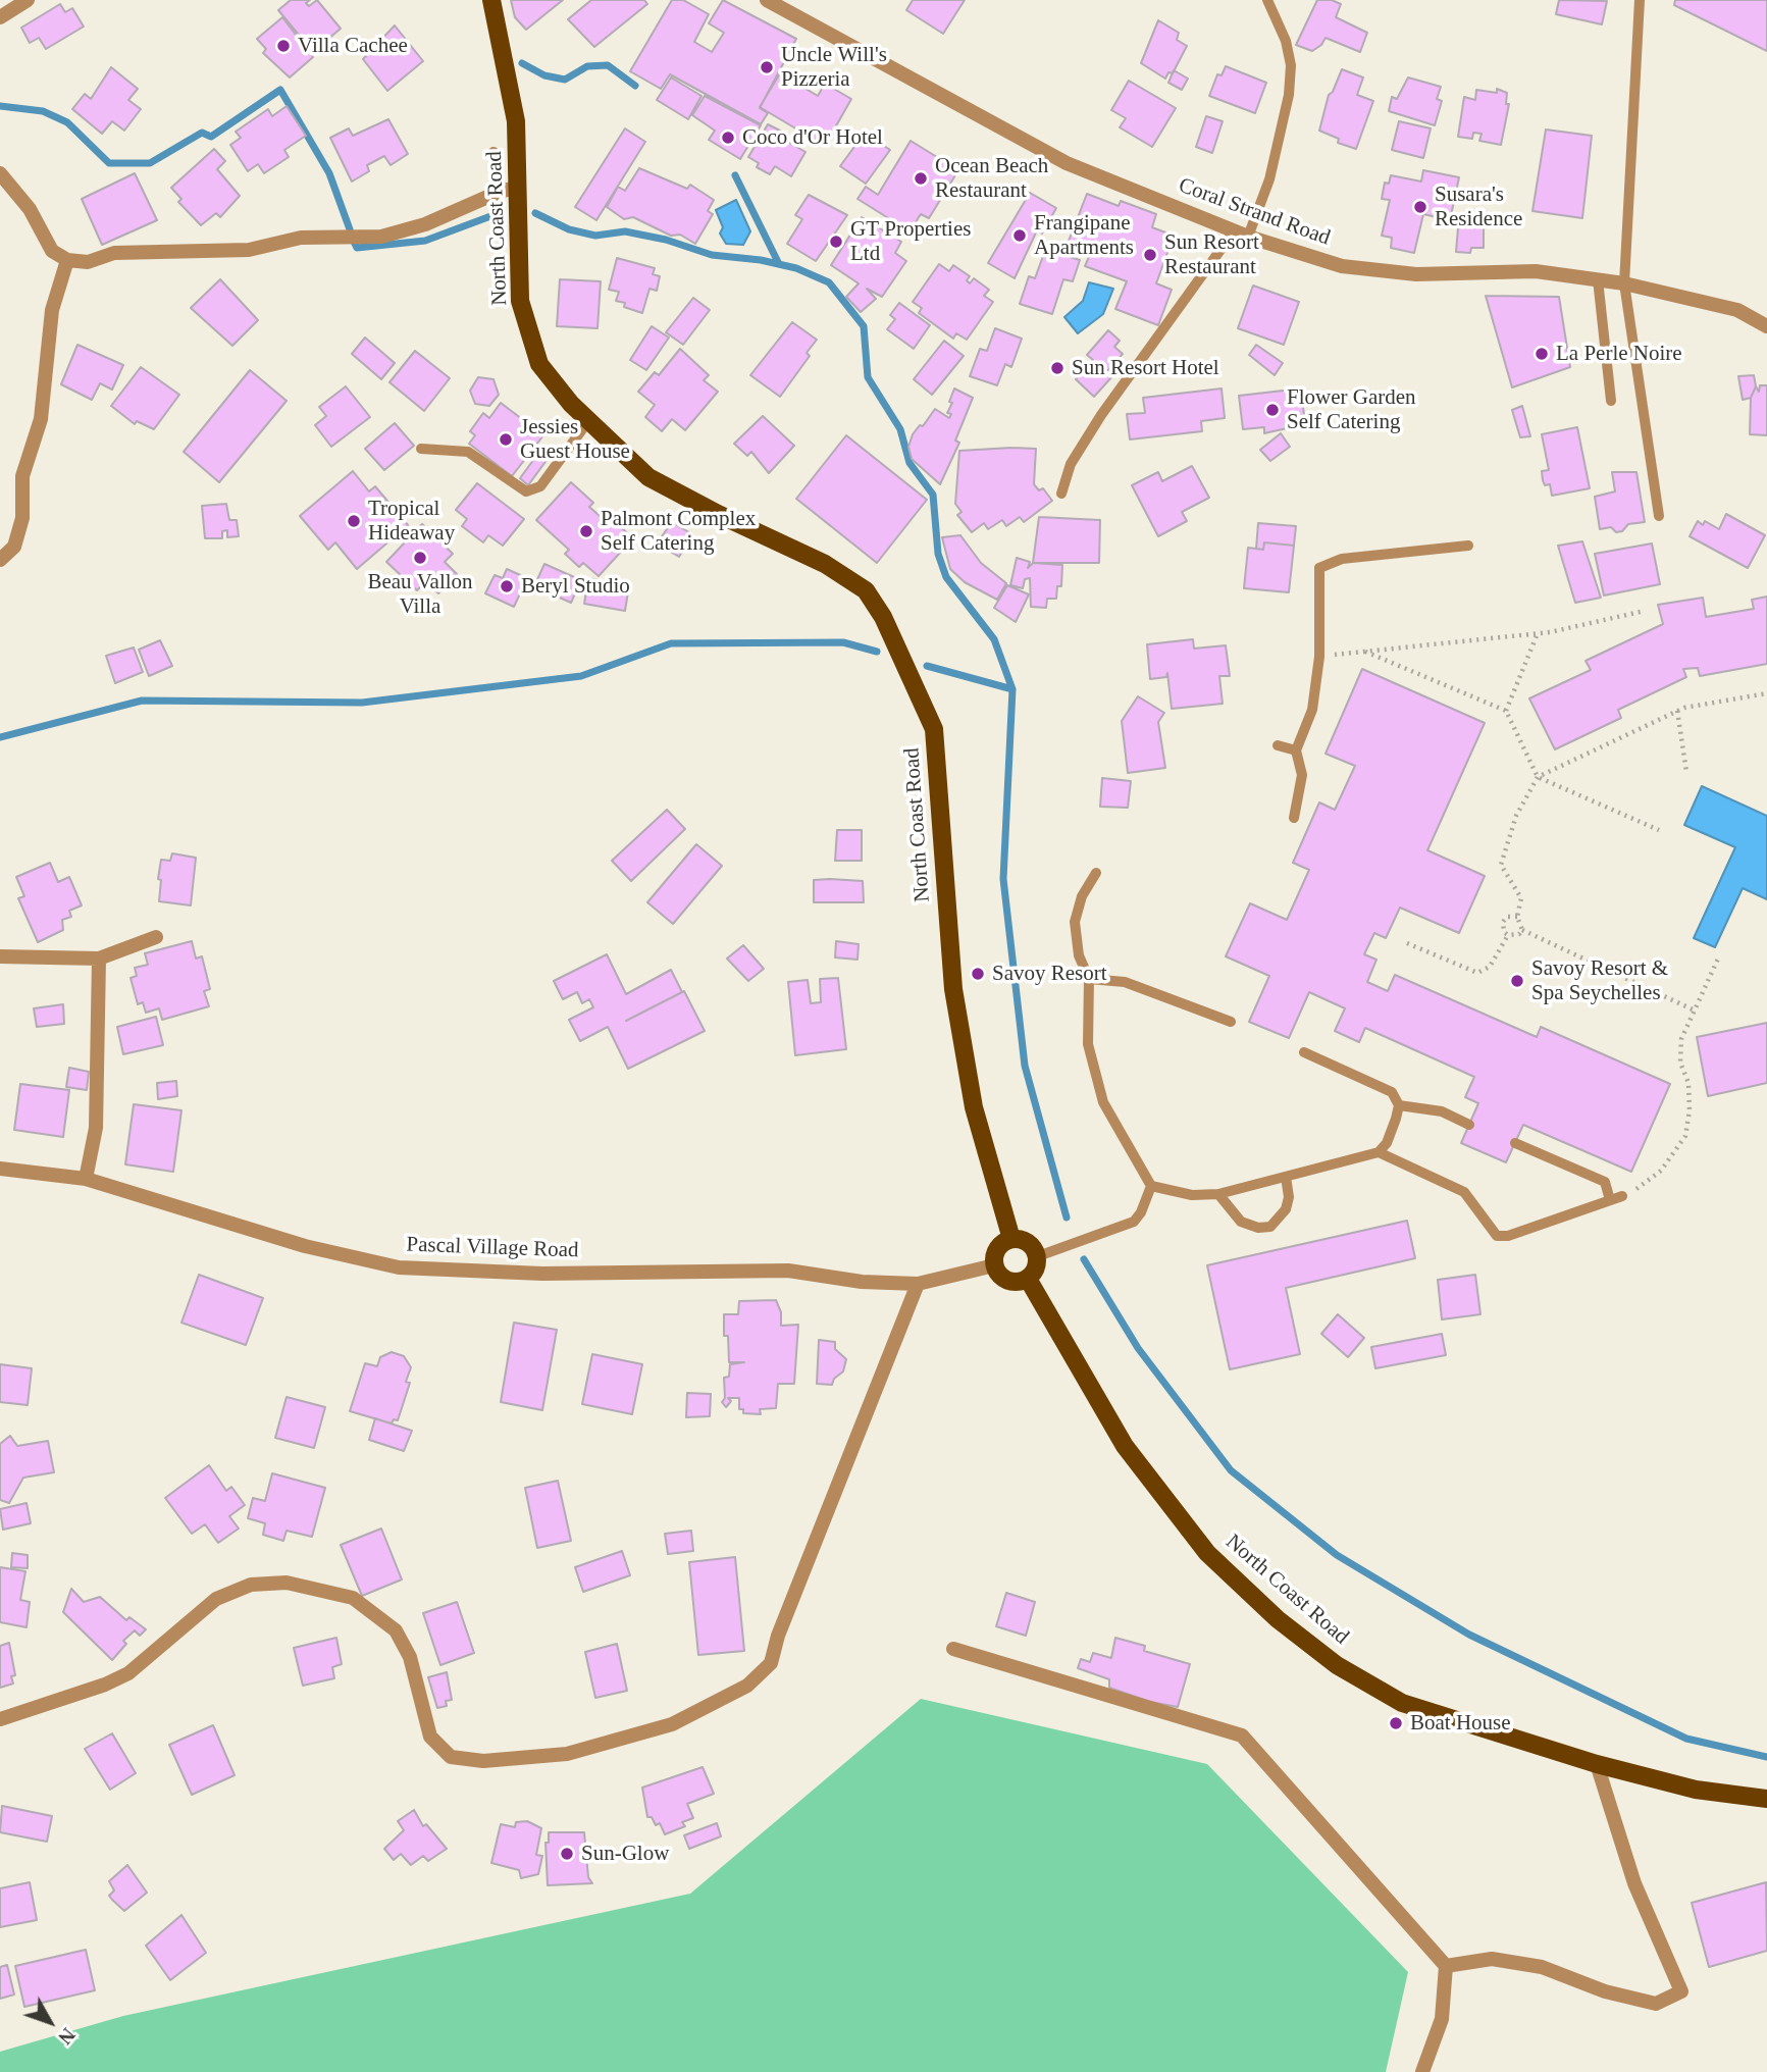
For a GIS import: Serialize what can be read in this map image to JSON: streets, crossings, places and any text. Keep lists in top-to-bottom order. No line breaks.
{"streets":{"main road":["North Coast Road"],"street":["Coral Strand Road","Pascal Village Road"]},"crossings":[["North Coast Road","Pascal Village Road"]],"places":["Villa Cachee","Uncle Will's Pizzeria","Coco d'Or Hotel","Ocean Beach Restaurant","Susara's Residence","Frangipane Apartments","GT Properties Ltd","Sun Resort Restaurant","La Perle Noire","Sun Resort Hotel","Flower Garden Self Catering","Jessies Guest House","Tropical Hideaway","Palmont Complex Self Catering","Beau Vallon Villa","Beryl Studio","Savoy Resort","Savoy Resort & Spa Seychelles","Boat House","Sun-Glow"],"north":"bottom right"}
